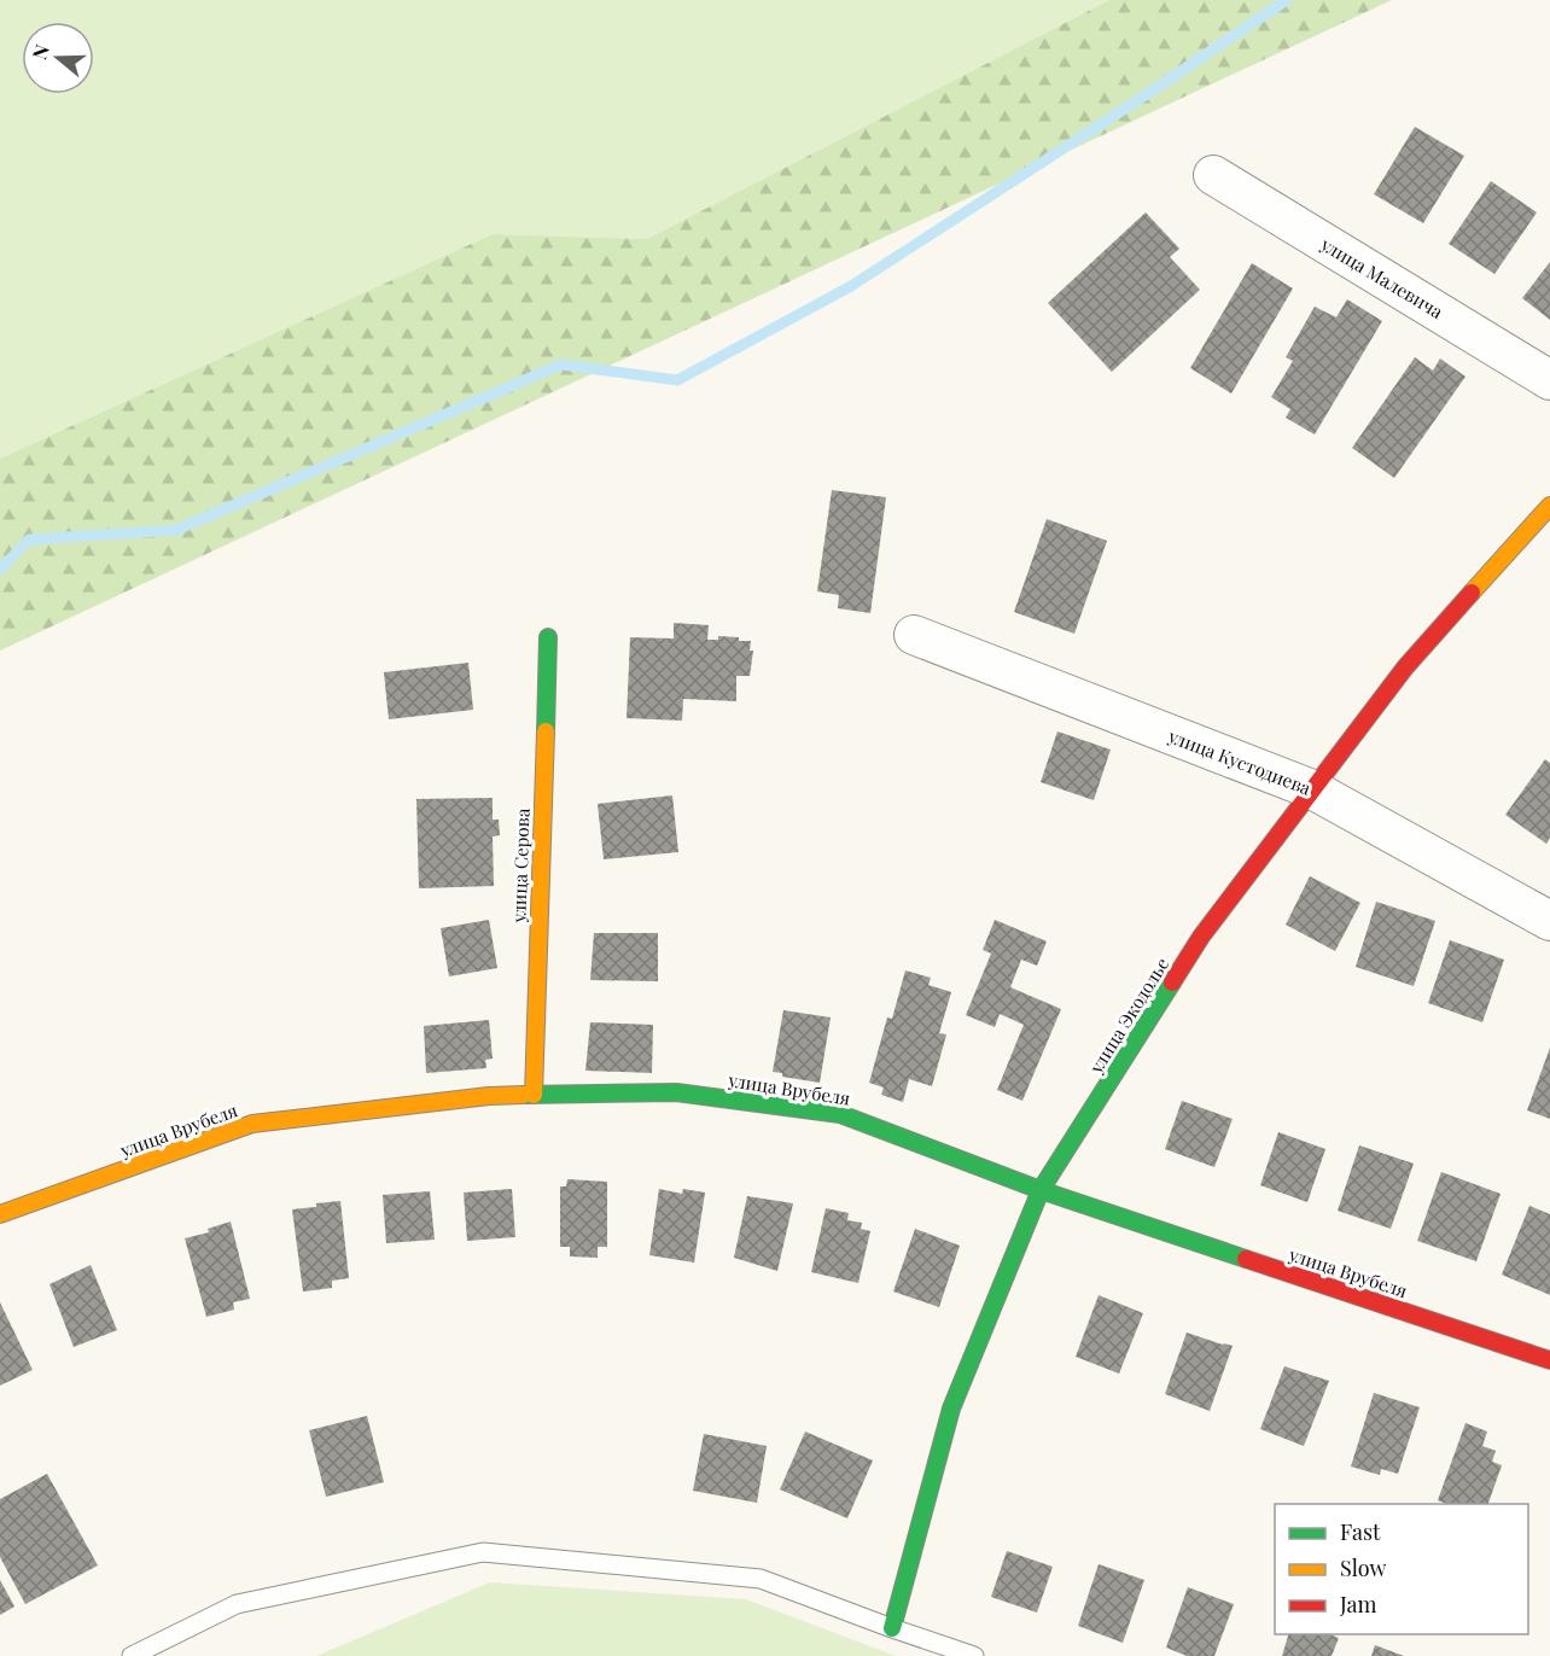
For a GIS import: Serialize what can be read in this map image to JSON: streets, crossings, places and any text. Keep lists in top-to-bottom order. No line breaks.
{"streets":{"street":["улица Малевича","улица Кустодиева","улица Серова","улица Экодолье","улица Врубеля"]},"crossings":[["улица Кустодиева","улица Экодолье"],["улица Серова","улица Врубеля"],["улица Экодолье","улица Врубеля"]],"legend":["Fast","Slow","Jam"],"north":"left"}
